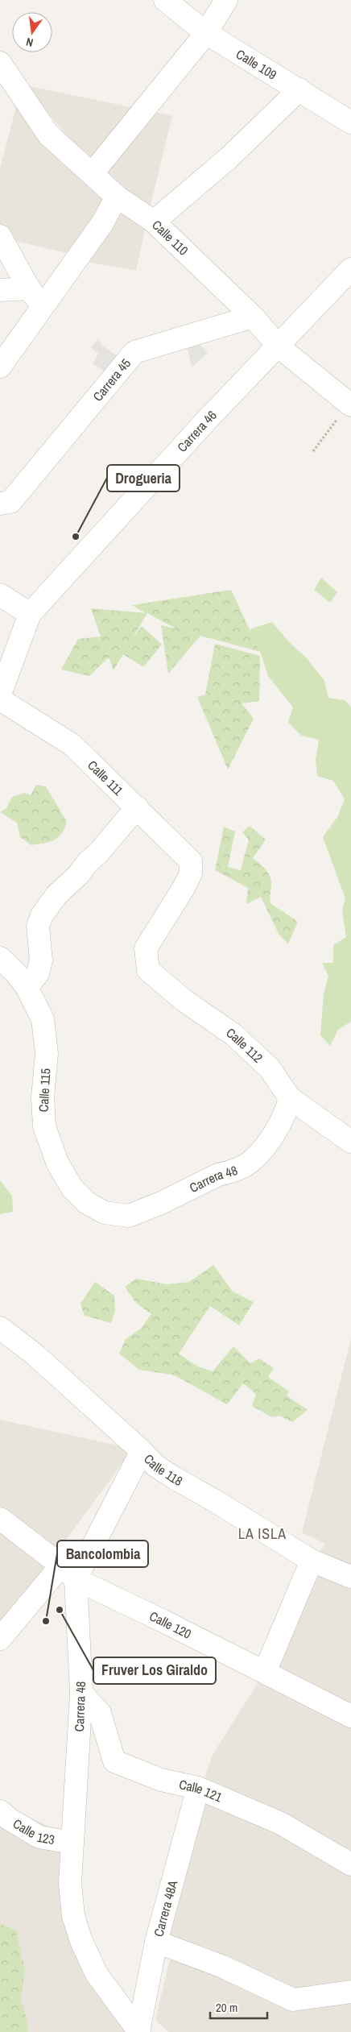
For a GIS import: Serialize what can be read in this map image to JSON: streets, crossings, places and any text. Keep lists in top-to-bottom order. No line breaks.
{"streets":{"street":["Calle 109","Calle 110","Carrera 45","Carrera 46","Calle 111","Calle 112","Calle 115","Carrera 48","Calle 118","Calle 120","Calle 121","Calle 123","Carrera 48A"]},"crossings":[["Calle 110","Carrera 45"],["Calle 110","Carrera 46"],["Calle 111","Calle 112"],["Calle 112","Carrera 48"],["Calle 115","Carrera 48"],["Carrera 48","Calle 120"],["Carrera 48","Calle 121"],["Carrera 48","Calle 123"],["Carrera 48","Carrera 48A"],["Calle 121","Carrera 48A"]],"districts":["LA ISLA"],"places":["Drogueria","Fruver Los Giraldo","Bancolombia"],"scale_bar":"20 m","north":"bottom"}
